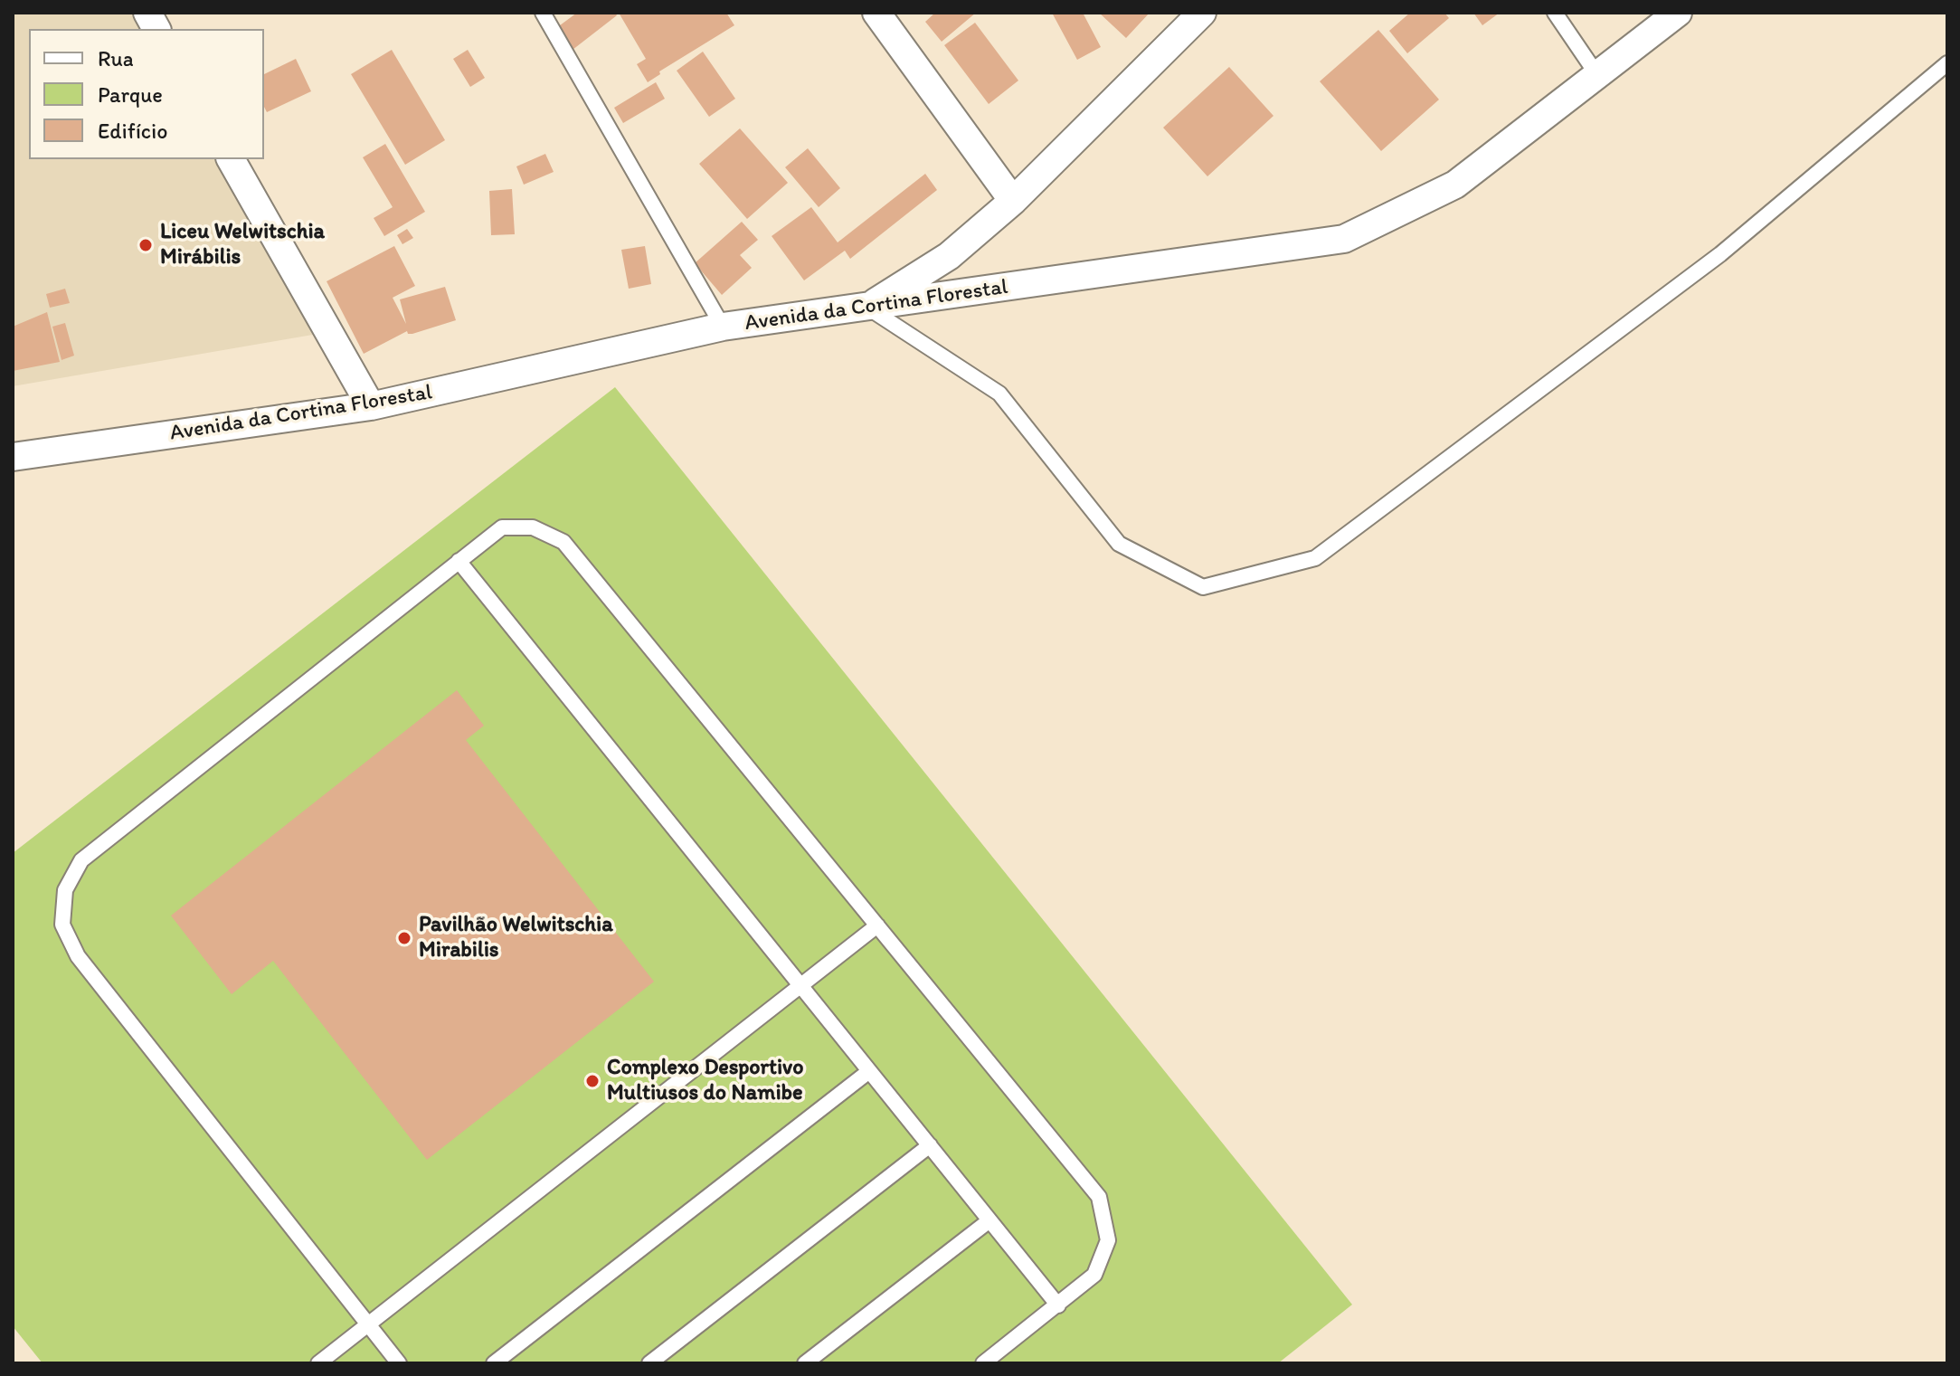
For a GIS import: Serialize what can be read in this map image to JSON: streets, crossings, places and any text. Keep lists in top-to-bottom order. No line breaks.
{"streets":{"street":["Avenida da Cortina Florestal"]},"places":["Liceu Welwitschia Mirábilis","Pavilhão Welwitschia Mirabilis","Complexo Desportivo Multiusos do Namibe"],"legend":["Rua","Parque","Edifício"]}
